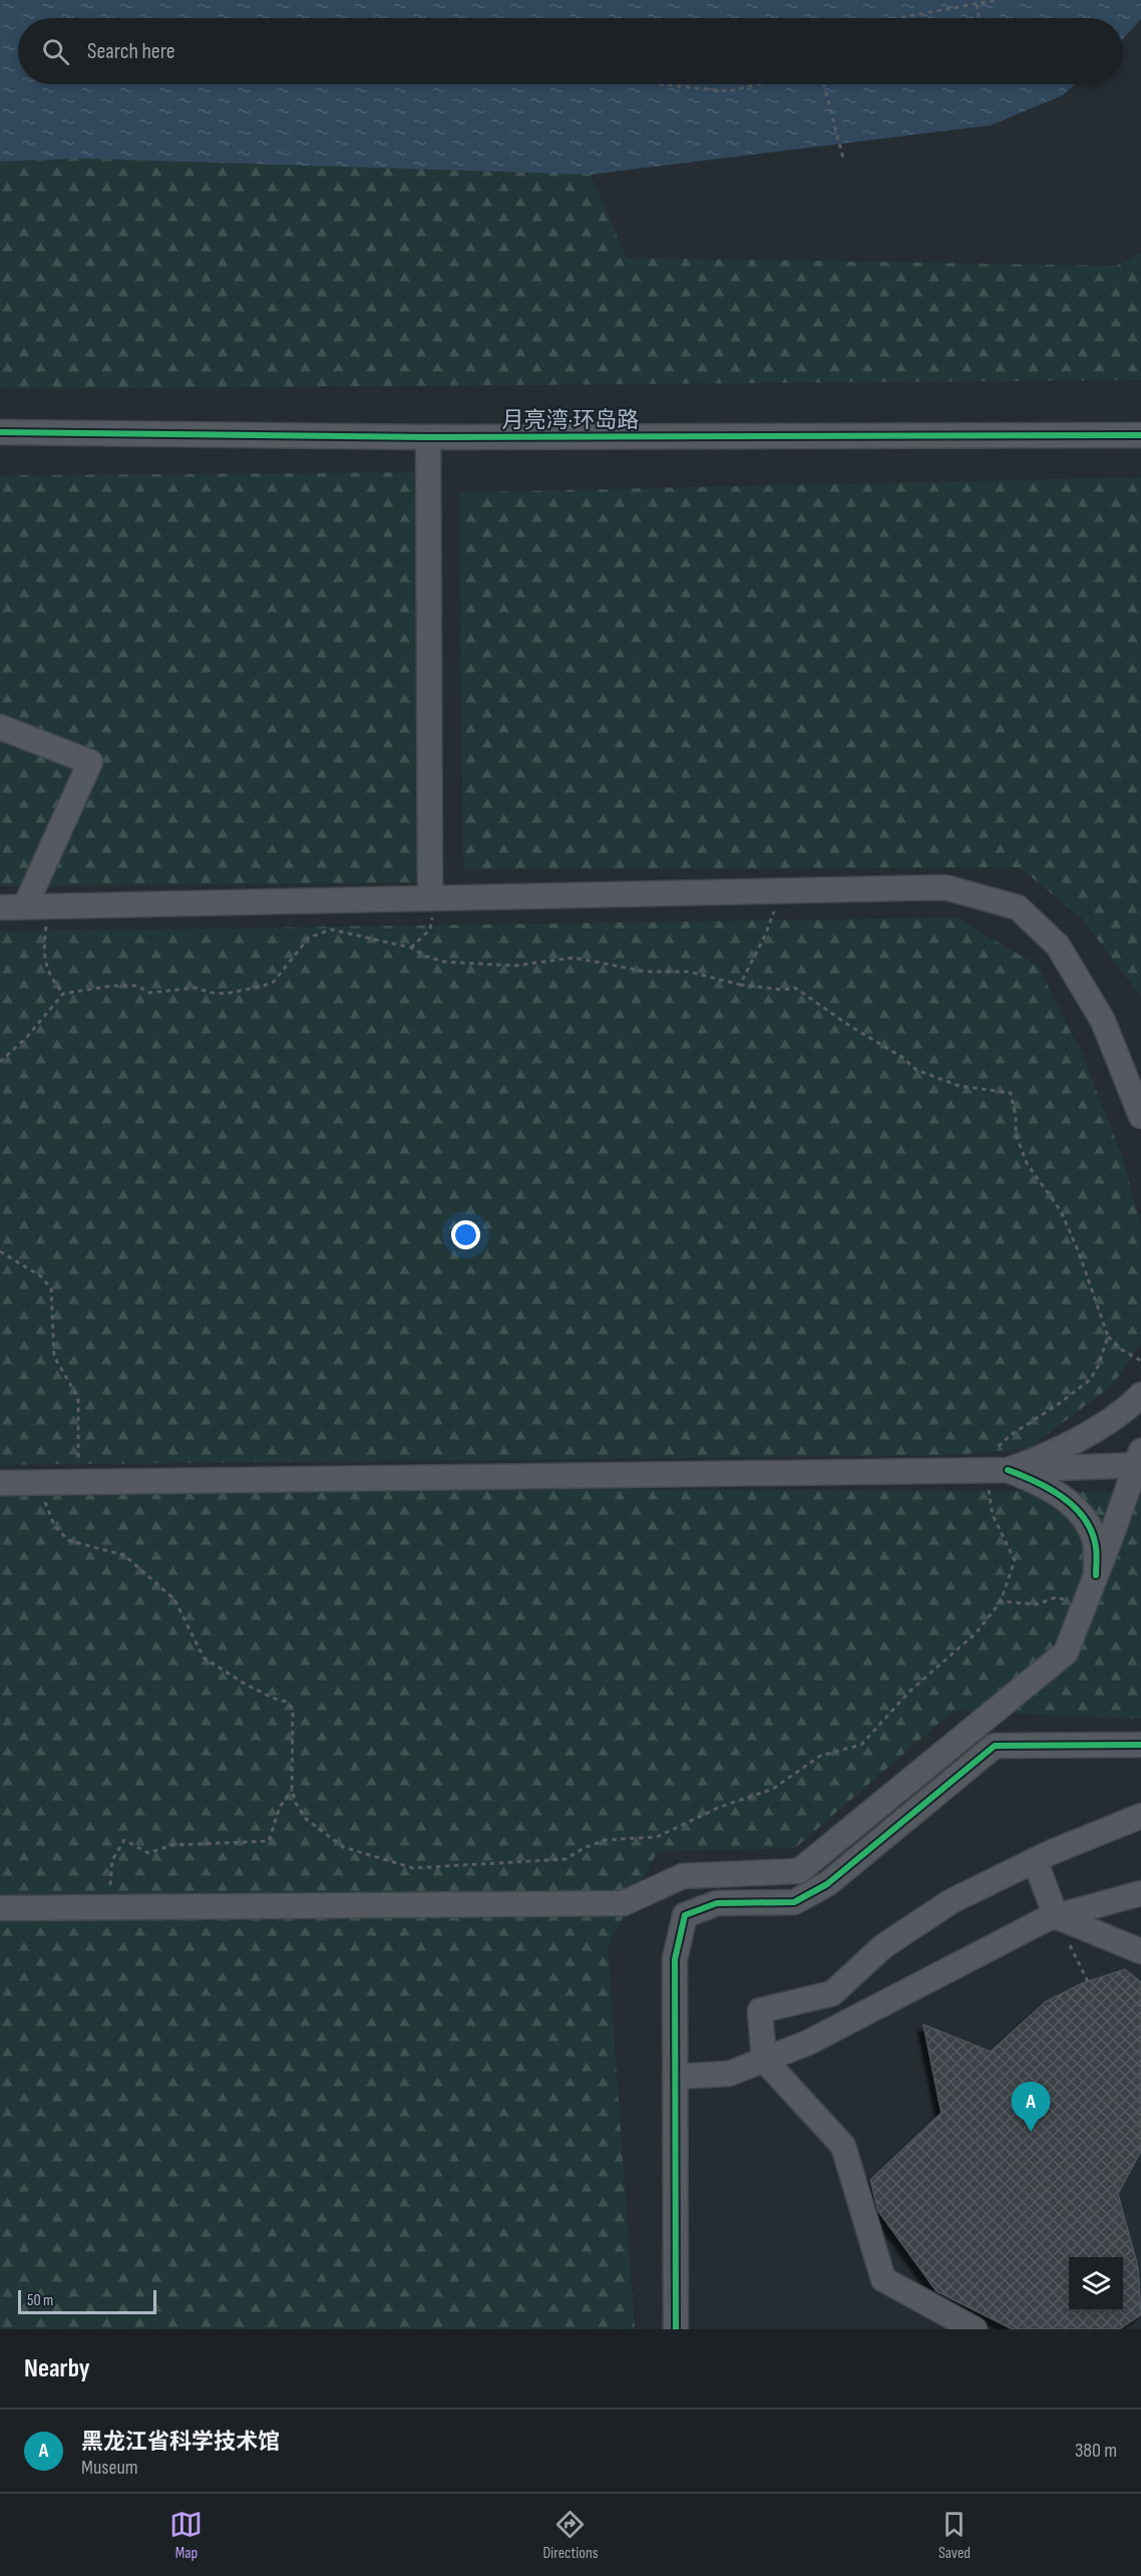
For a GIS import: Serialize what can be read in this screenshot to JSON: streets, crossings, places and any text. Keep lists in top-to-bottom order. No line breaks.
{"streets":{"street":["月亮湾·环岛路"]},"scale_bar":"50 m","page":{"search":"Search here","pins":"A","scale":"50 m","heading":"Nearby","list":[{"mark":"A","name":"黑龙江省科学技术馆","note":"Museum","value":"380 m"}],"nav":["Map","Directions","Saved"]}}
